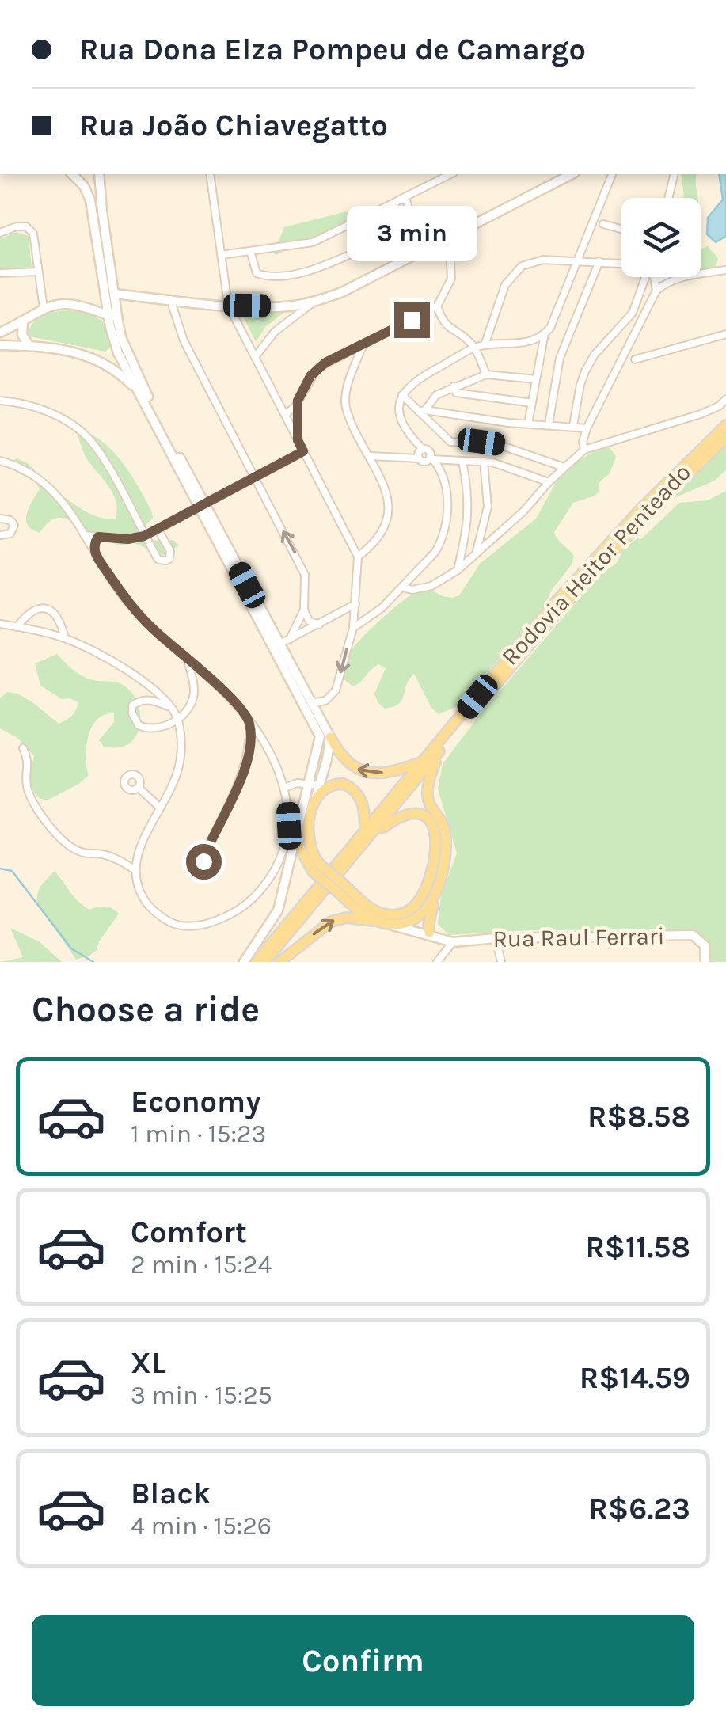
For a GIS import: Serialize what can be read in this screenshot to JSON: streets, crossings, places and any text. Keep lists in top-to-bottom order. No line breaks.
{"streets":{"main road":["Rodovia Heitor Penteado","Rua Raul Ferrari"]},"page":{"banner":["Rua Dona Elza Pompeu de Camargo","Rua João Chiavegatto"],"bubble":"3 min","heading":"Choose a ride","list":[{"name":"Economy","note":"1 min · 15:23","value":"R$8.58"},{"name":"Comfort","note":"2 min · 15:24","value":"R$11.58"},{"name":"XL","note":"3 min · 15:25","value":"R$14.59"},{"name":"Black","note":"4 min · 15:26","value":"R$6.23"}],"buttons":"Confirm"}}
